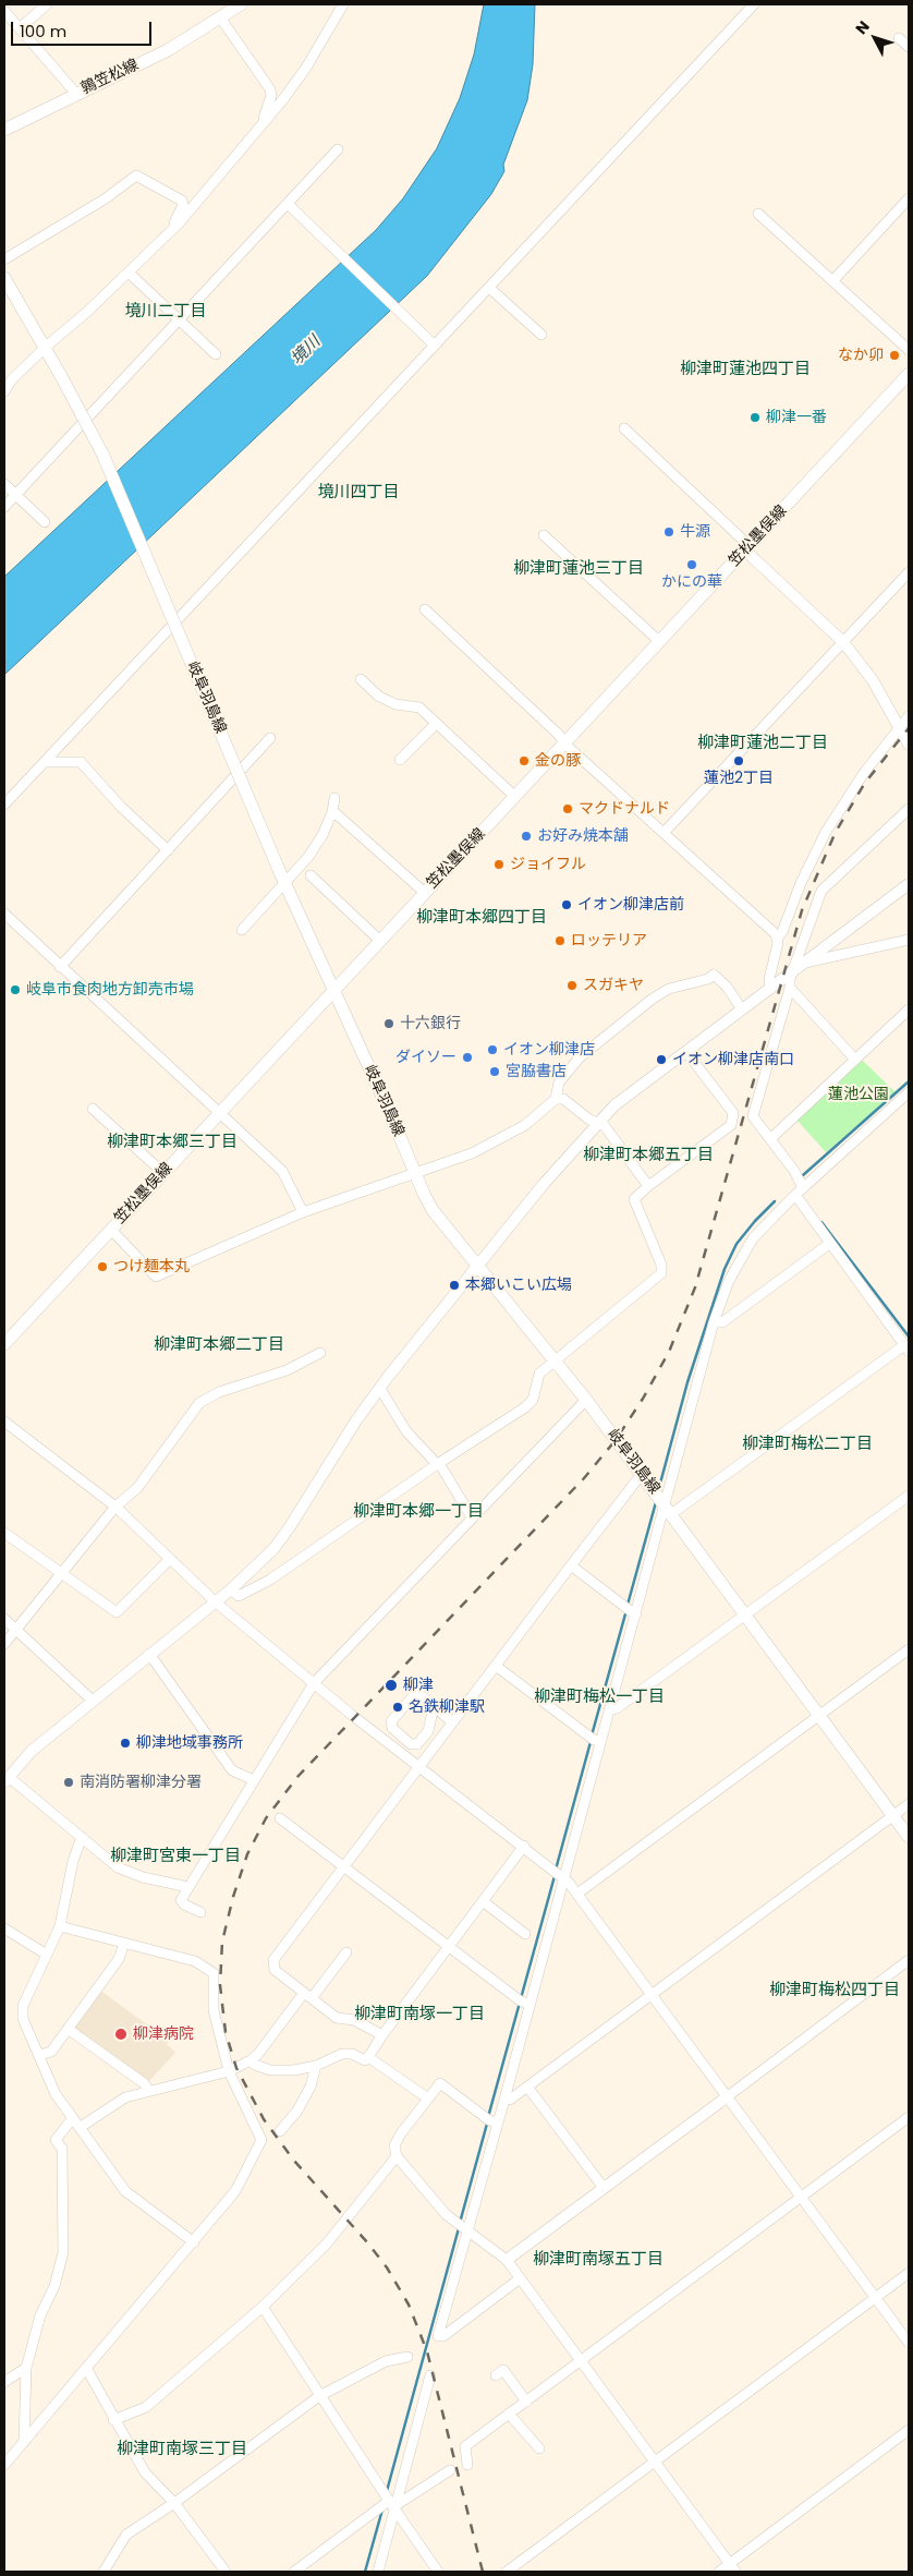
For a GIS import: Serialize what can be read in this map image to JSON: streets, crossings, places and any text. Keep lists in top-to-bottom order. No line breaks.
{"streets":{"main road":["鶉笠松線","笠松墨俣線","岐阜羽島線"]},"crossings":[["笠松墨俣線","岐阜羽島線"]],"districts":["境川二丁目","柳津町蓮池四丁目","境川四丁目","柳津町蓮池三丁目","柳津町蓮池二丁目","柳津町本郷四丁目","柳津町本郷三丁目","柳津町本郷五丁目","柳津町本郷二丁目","柳津町梅松二丁目","柳津町本郷一丁目","柳津町梅松一丁目","柳津町宮東一丁目","柳津町梅松四丁目","柳津町南塚一丁目","柳津町南塚五丁目","柳津町南塚三丁目"],"water":["境川"],"parks":["蓮池公園"],"places":["なか卯","柳津一番","牛源","かにの華","金の豚","蓮池2丁目","マクドナルド","お好み焼本舗","ジョイフル","イオン柳津店前","ロッテリア","スガキヤ","岐阜市食肉地方卸売市場","十六銀行","イオン柳津店","ダイソー","イオン柳津店南口","宮脇書店","つけ麺本丸","本郷いこい広場","柳津","名鉄柳津駅","柳津地域事務所","南消防署柳津分署","柳津病院"],"scale_bar":"100 m","north":"top left"}
